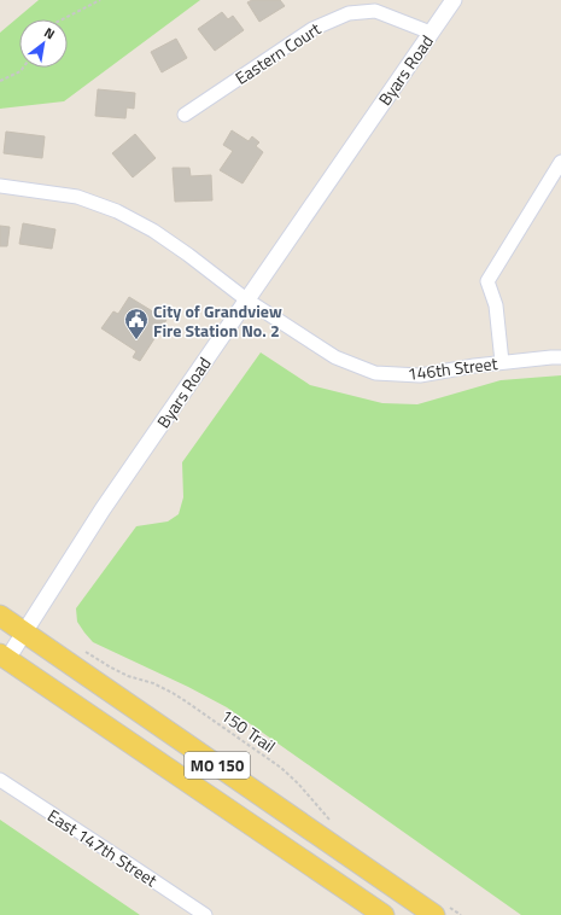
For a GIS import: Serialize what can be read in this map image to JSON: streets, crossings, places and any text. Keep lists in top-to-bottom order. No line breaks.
{"streets":{"main road":["MO 150"],"street":["Eastern Court","Byars Road","146th Street","East 147th Street"],"path":["150 Trail"]},"crossings":[["Eastern Court","Byars Road"],["Byars Road","146th Street"],["Byars Road","MO 150"]],"places":{"public building":["City of Grandview Fire Station No. 2"]},"north":"top right"}
